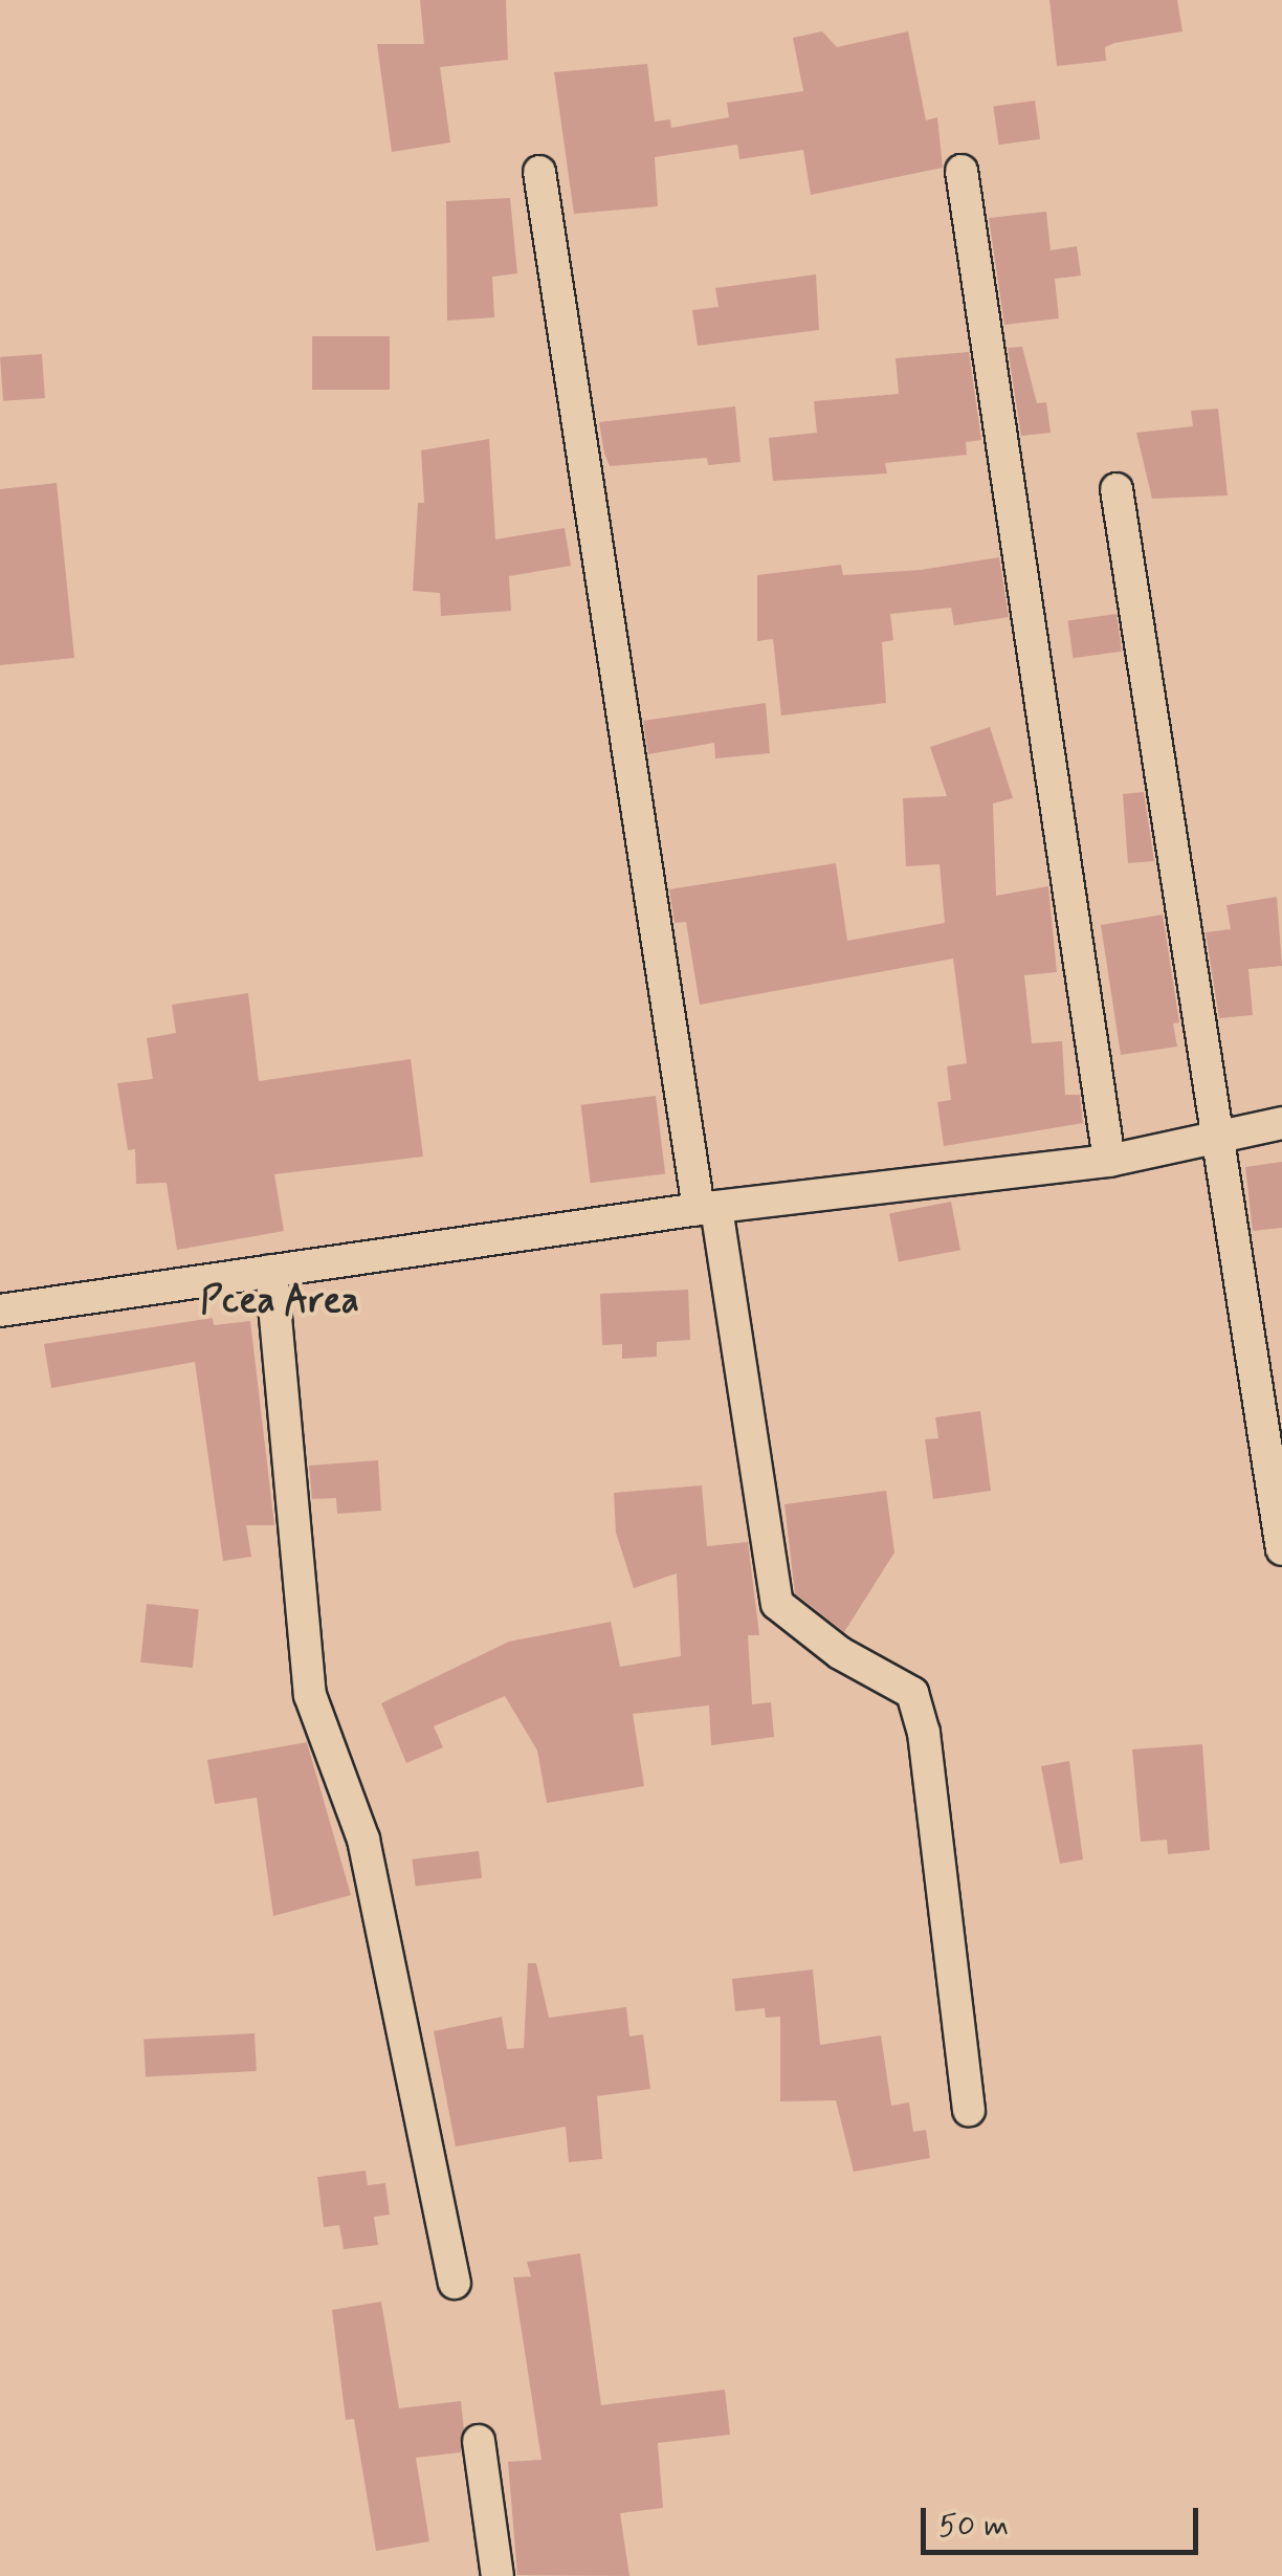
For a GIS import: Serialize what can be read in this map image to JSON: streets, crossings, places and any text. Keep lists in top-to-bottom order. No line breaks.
{"districts":["Pcea Area"],"scale_bar":"50 m"}
